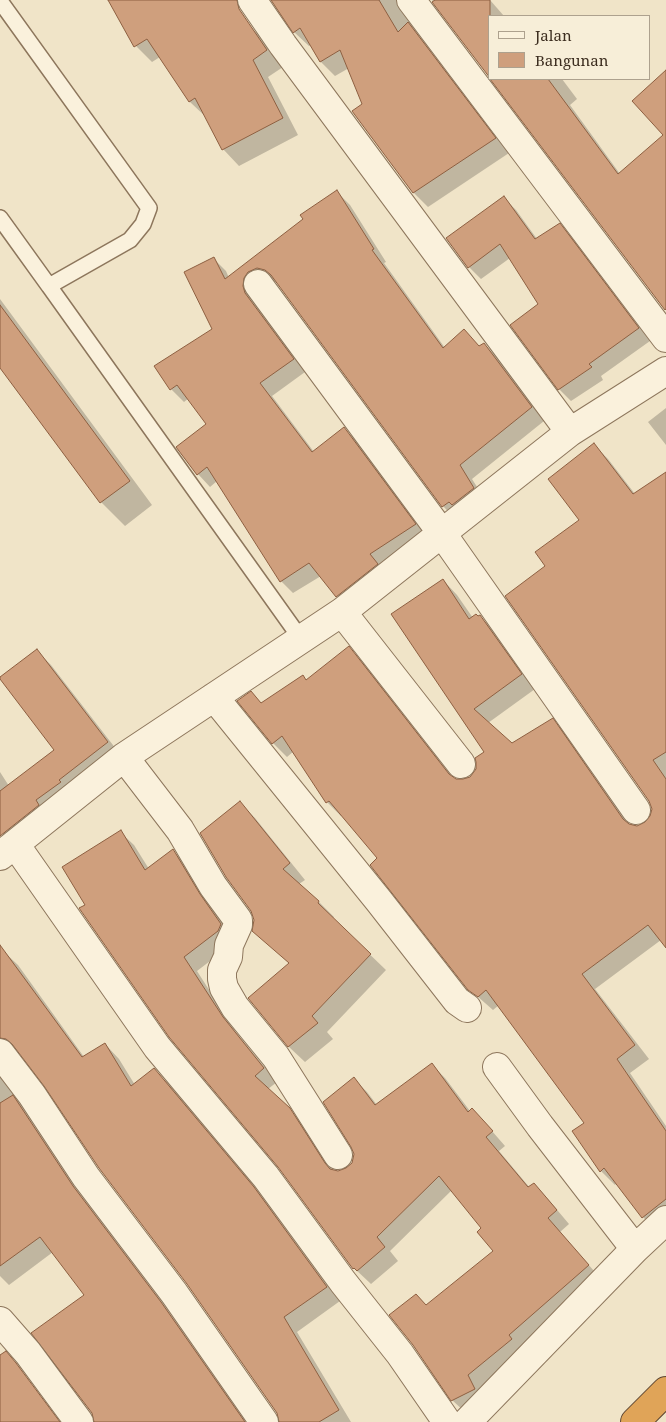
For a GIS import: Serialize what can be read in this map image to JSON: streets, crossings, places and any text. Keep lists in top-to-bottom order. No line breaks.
{"legend":["Jalan","Bangunan"]}
